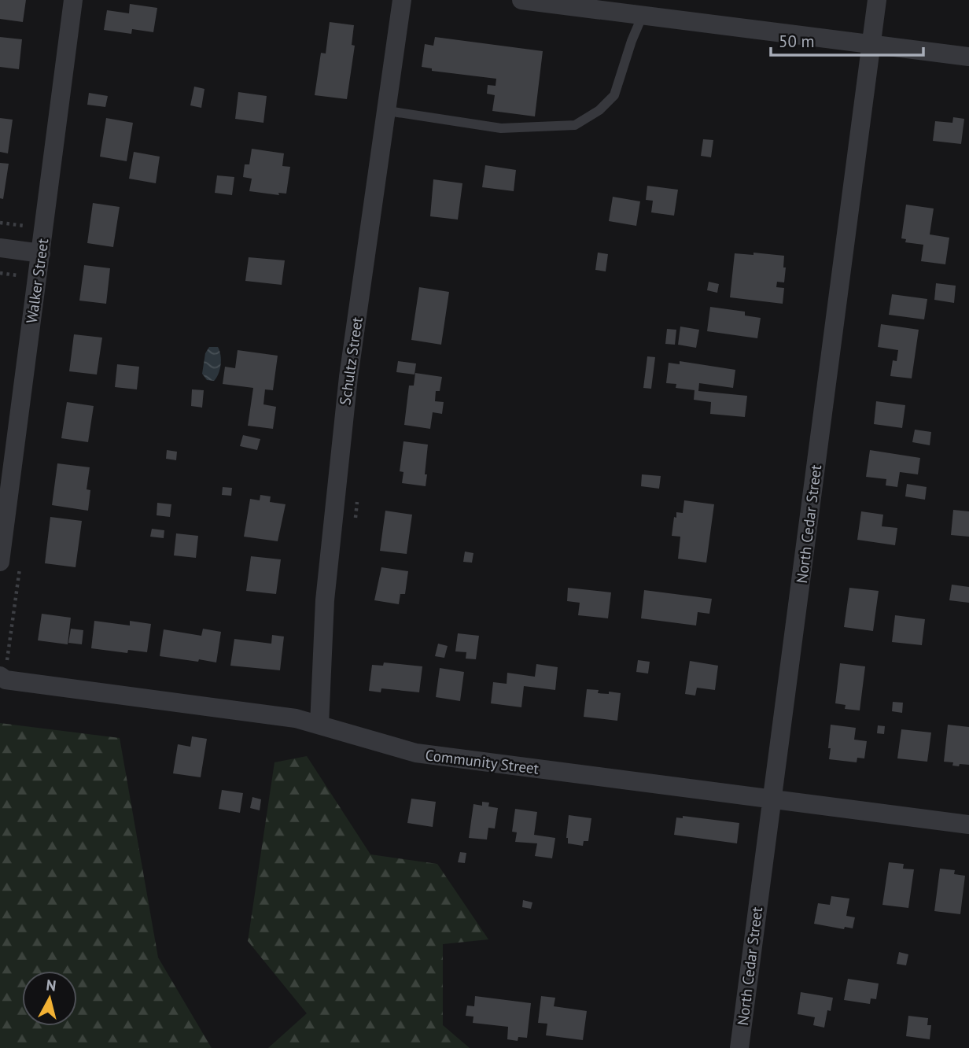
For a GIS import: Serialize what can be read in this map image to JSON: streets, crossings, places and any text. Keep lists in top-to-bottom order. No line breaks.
{"streets":{"street":["Walker Street","Schultz Street","North Cedar Street","Community Street"]},"crossings":[["Schultz Street","Community Street"],["North Cedar Street","Community Street"]],"scale_bar":"50 m","north":"top"}
